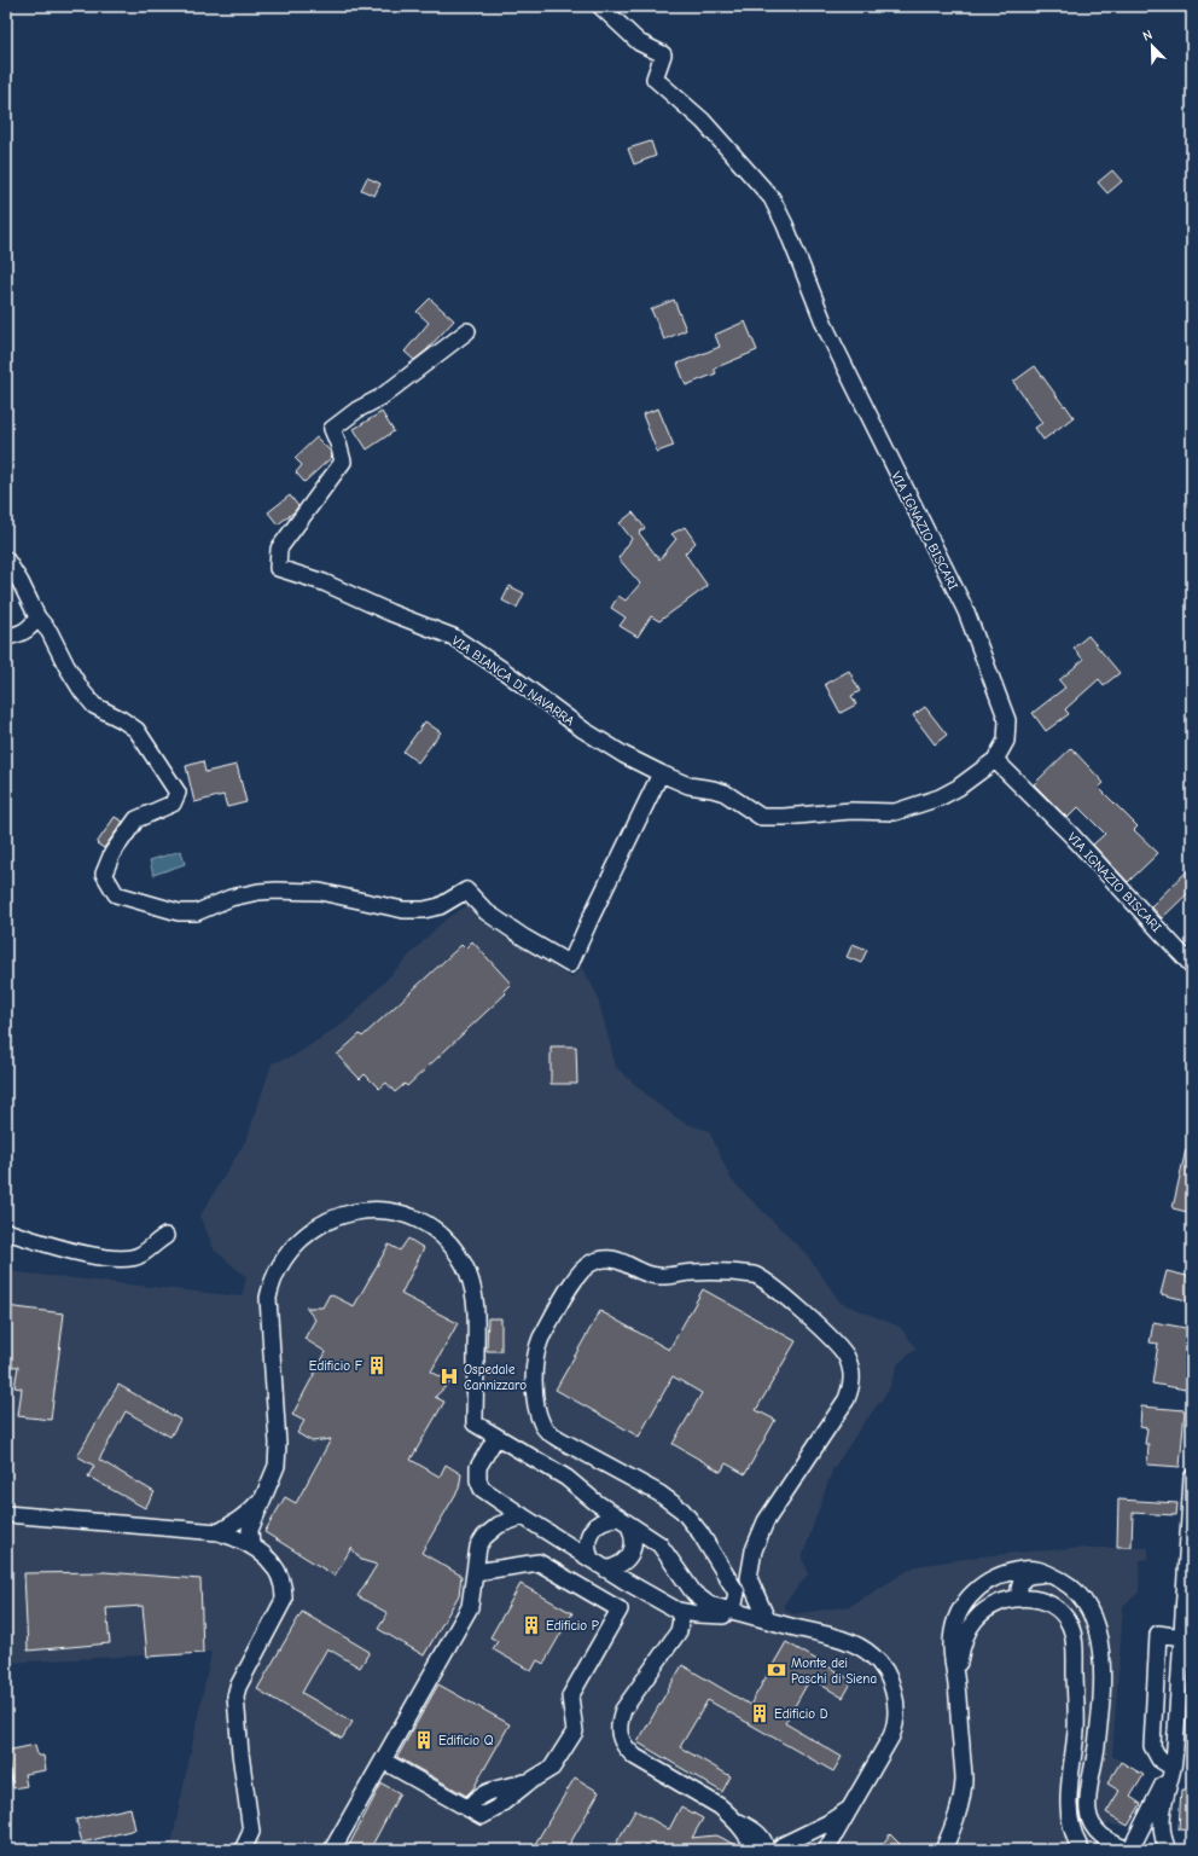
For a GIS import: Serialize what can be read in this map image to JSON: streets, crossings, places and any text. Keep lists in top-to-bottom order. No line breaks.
{"streets":{"street":["VIA IGNAZIO BISCARI","VIA BIANCA DI NAVARRA"]},"crossings":[["VIA IGNAZIO BISCARI","VIA BIANCA DI NAVARRA"]],"places":{"building":["Edificio F","Edificio P","Edificio D","Edificio Q"],"hospital":["Ospedale Cannizzaro"],"bank":["Monte dei Paschi di Siena"]},"north":"top left"}
